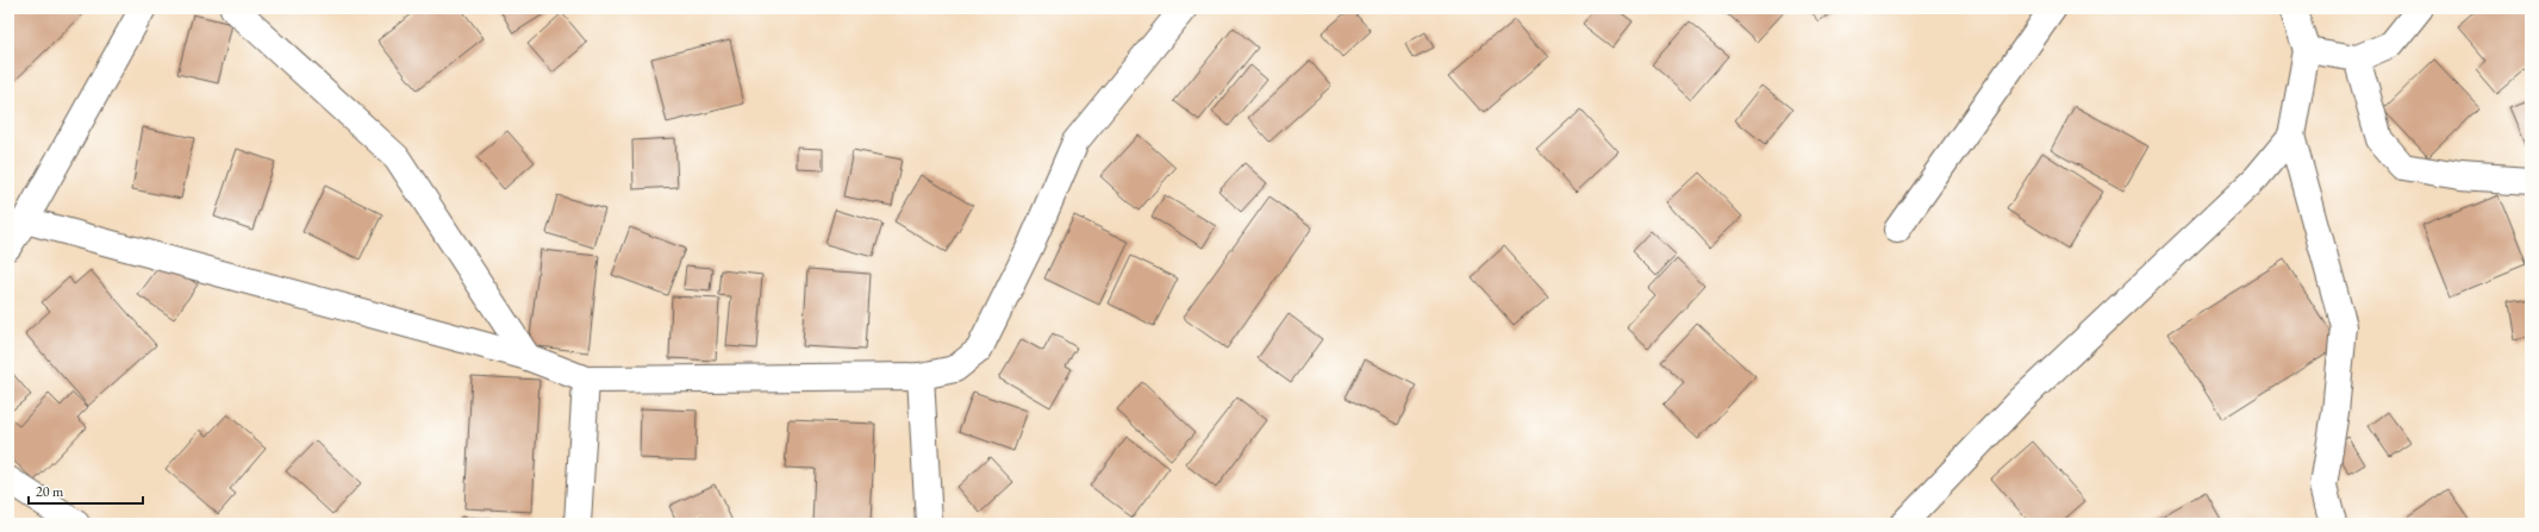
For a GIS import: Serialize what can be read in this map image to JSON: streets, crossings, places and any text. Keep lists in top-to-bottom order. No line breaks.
{"scale_bar":"20 m"}
